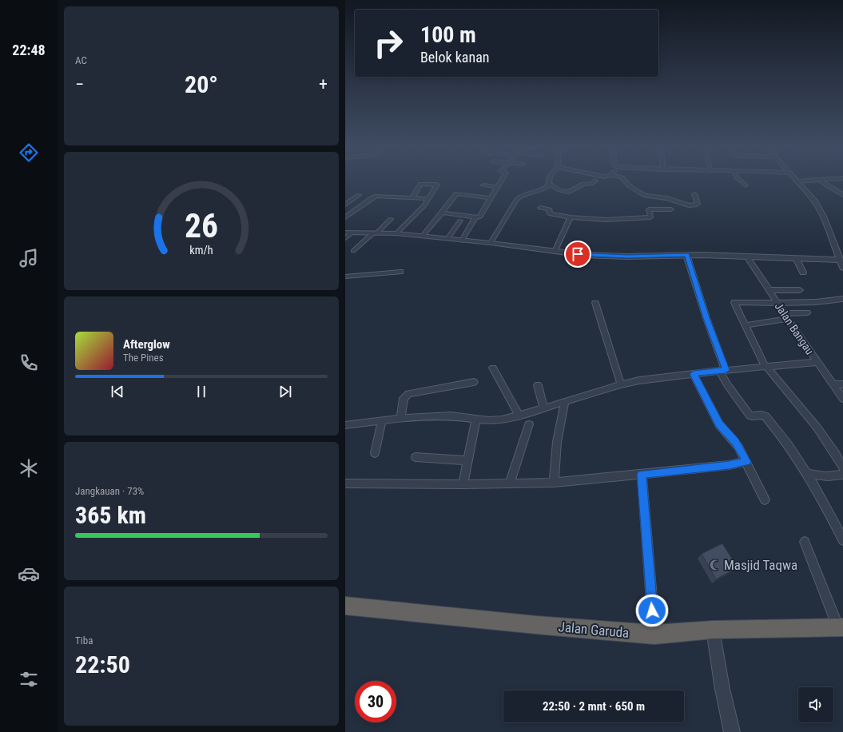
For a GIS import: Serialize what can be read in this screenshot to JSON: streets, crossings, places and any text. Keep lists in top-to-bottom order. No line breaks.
{"streets":{"highway":["Jalan Garuda"],"street":["Jalan Bangau"]},"places":{"mosque":["Masjid Taqwa"]},"page":{"tabs":"22:48","tile":["AC",["Jangkauan · 73%","365 km"],["Tiba","22:50"]],"turn":["100 m","Belok kanan"],"heat":["−","20°","+"],"song":["Afterglow","The Pines"],"limit":"30","trip":"22:50 · 2 mnt · 650 m","gauge":["26","km/h"]}}
